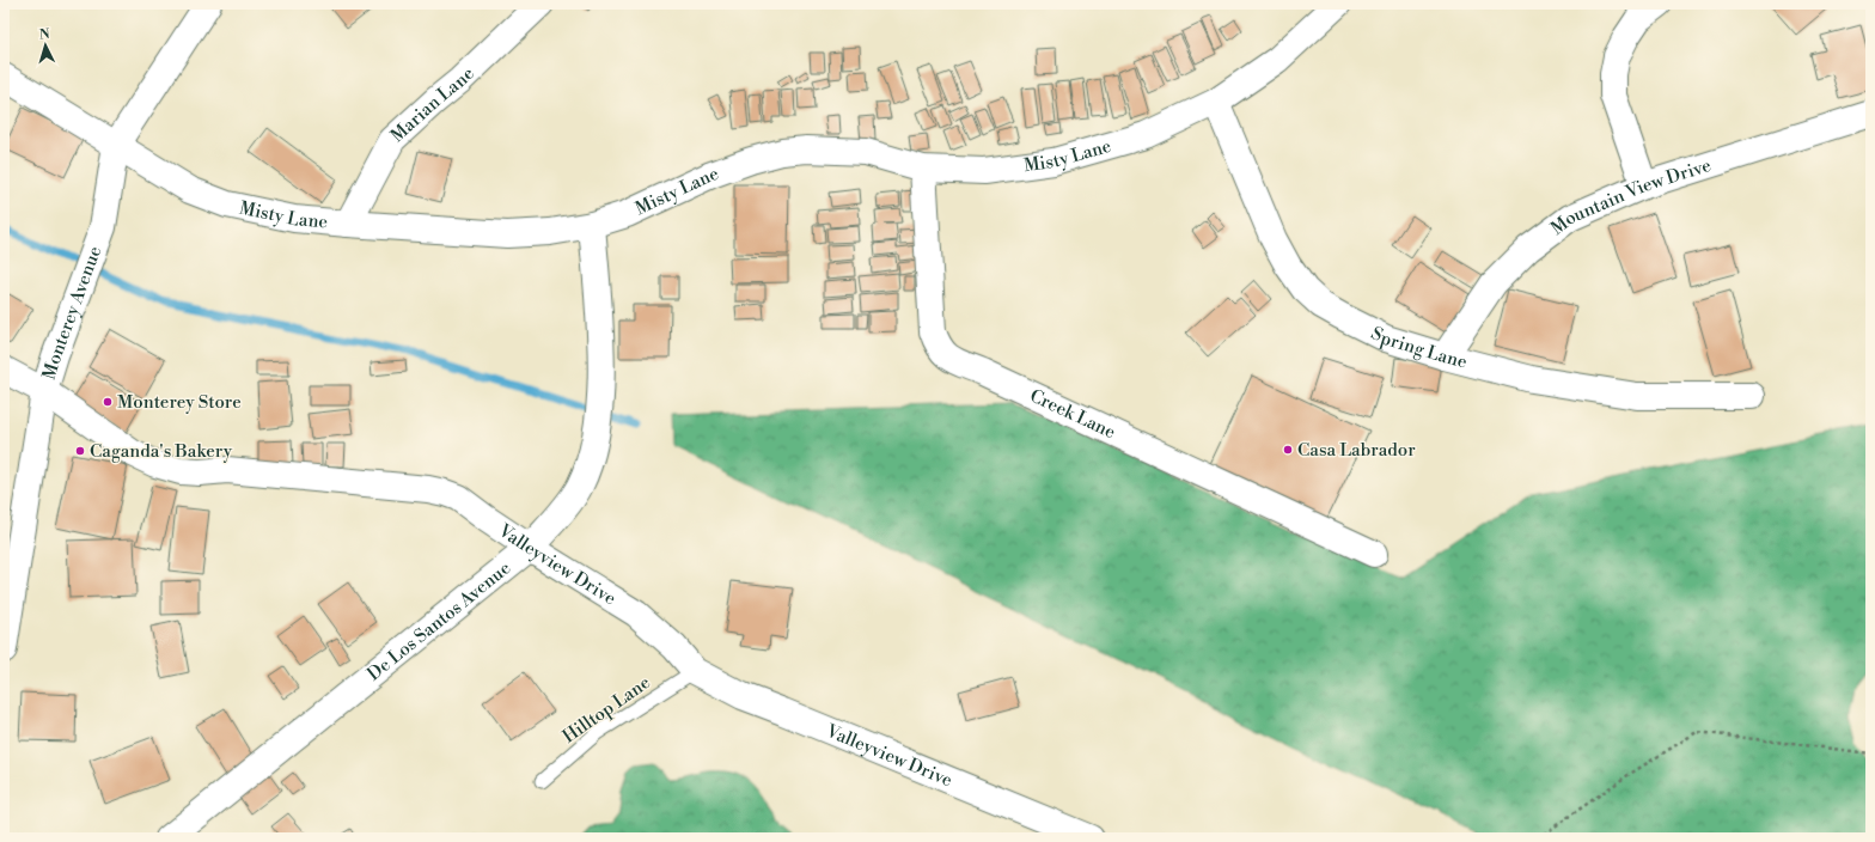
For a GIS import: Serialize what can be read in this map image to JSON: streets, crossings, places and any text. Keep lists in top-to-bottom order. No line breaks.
{"streets":{"street":["Marian Lane","Misty Lane","Mountain View Drive","Monterey Avenue","Spring Lane","Creek Lane","Valleyview Drive","De Los Santos Avenue"],"lane":["Hilltop Lane"]},"crossings":[["Marian Lane","Misty Lane"],["Misty Lane","Monterey Avenue"],["Misty Lane","Spring Lane"],["Misty Lane","Creek Lane"],["Misty Lane","De Los Santos Avenue"],["Mountain View Drive","Spring Lane"],["Monterey Avenue","Valleyview Drive"],["Valleyview Drive","De Los Santos Avenue"],["Valleyview Drive","Hilltop Lane"]],"places":["Monterey Store","Casa Labrador","Caganda's Bakery"],"north":"top"}
